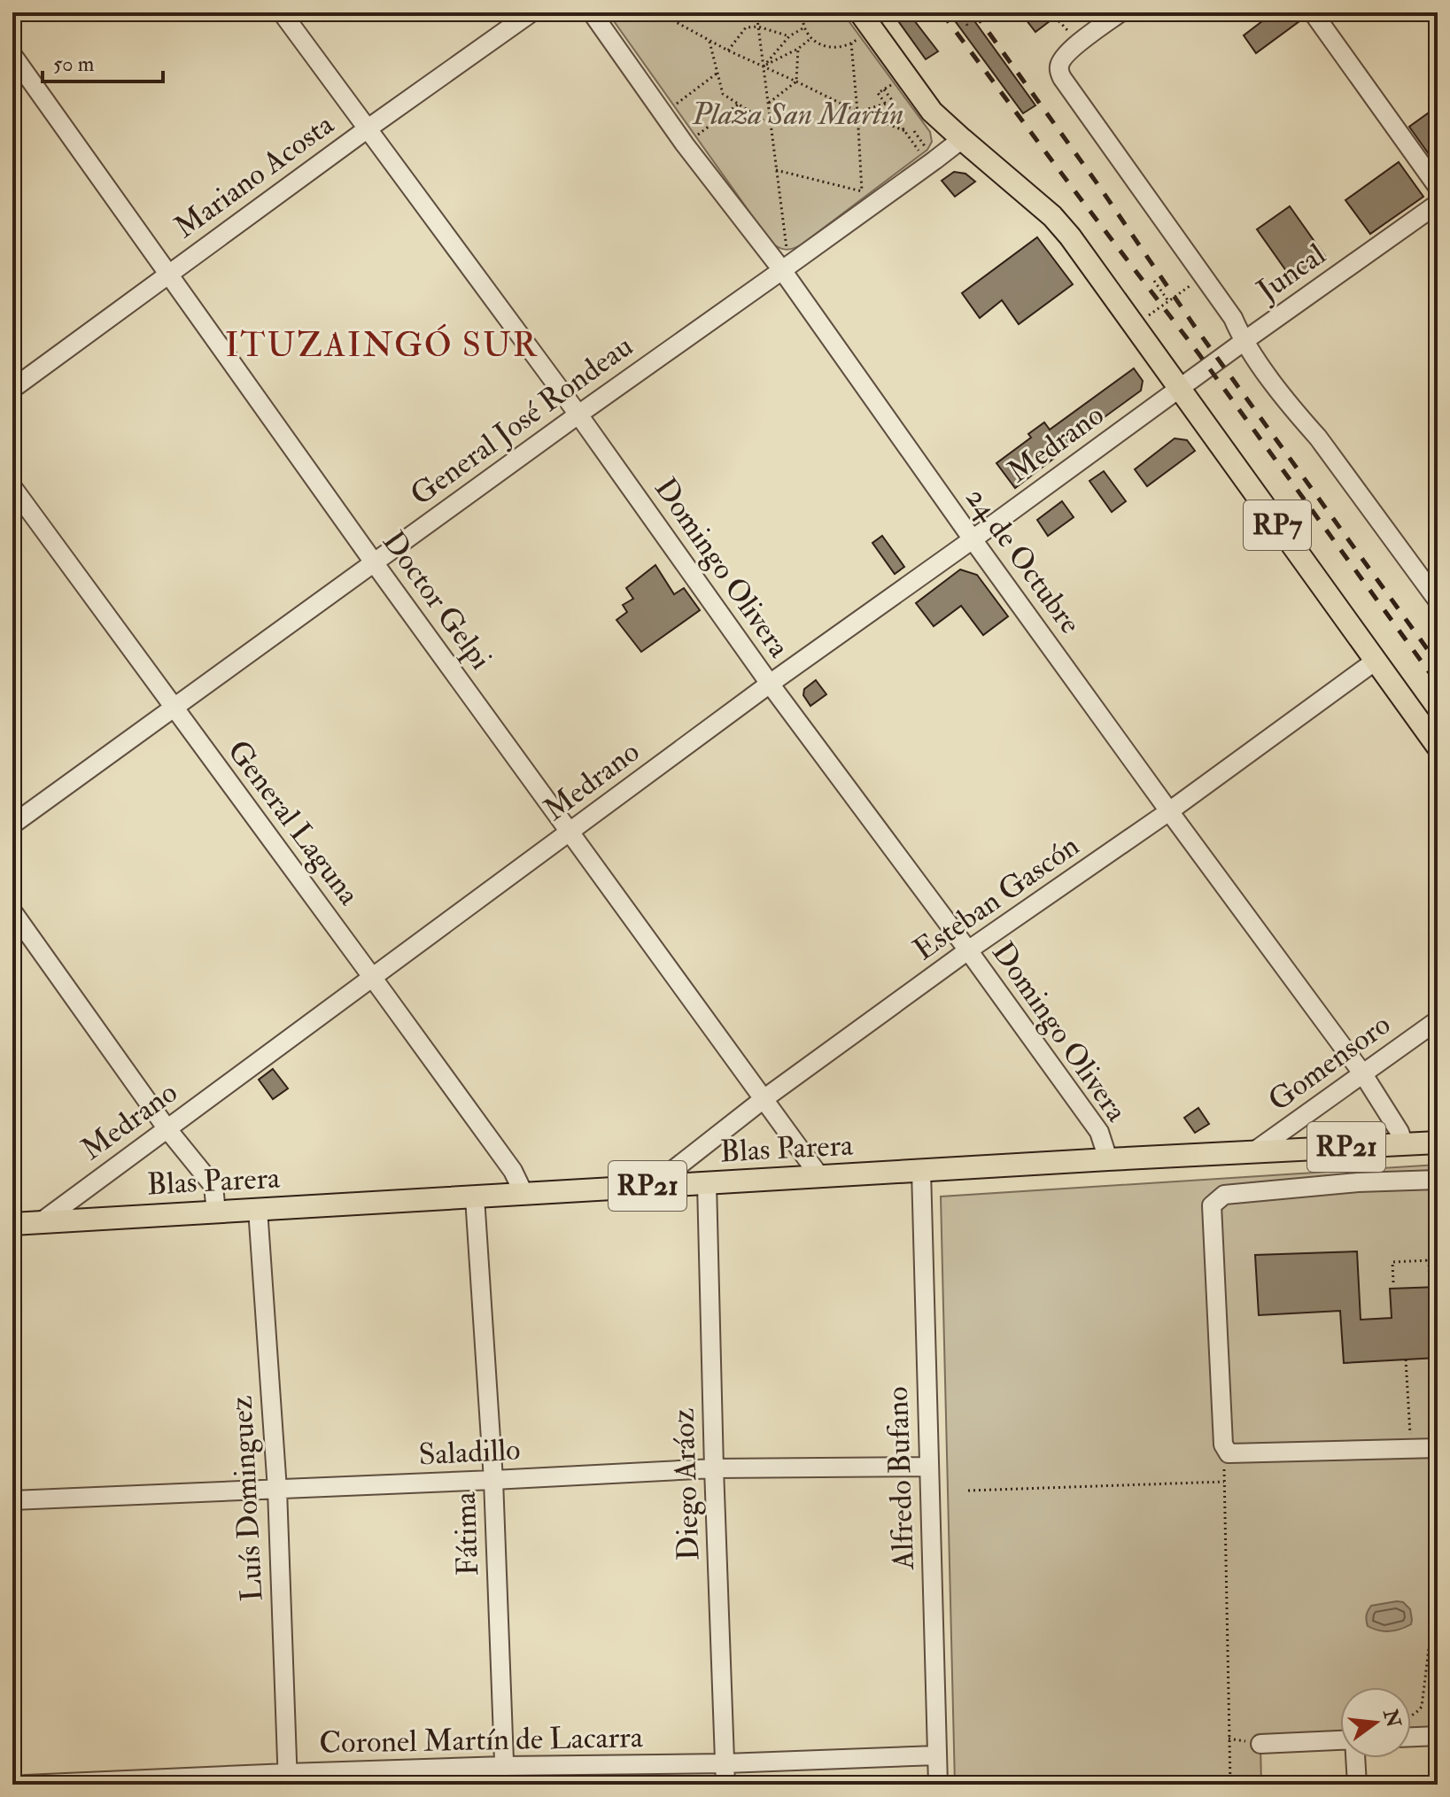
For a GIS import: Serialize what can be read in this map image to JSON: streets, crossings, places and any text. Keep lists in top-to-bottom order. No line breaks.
{"streets":{"main road":["RP7","RP21","Blas Parera"],"street":["Mariano Acosta","Juncal","General José Rondeau","Medrano","24 de Octubre","Domingo Olivera","Doctor Gelpi","General Laguna","Esteban Gascón","Gomensoro","Saladillo","Alfredo Bufano","Diego Aráoz","Luís Dominguez","Fátima","Coronel Martín de Lacarra"]},"crossings":[["Mariano Acosta","Domingo Olivera"],["Mariano Acosta","Doctor Gelpi"],["Juncal","Medrano"],["Juncal","RP7"],["General José Rondeau","RP7"],["General José Rondeau","24 de Octubre"],["General José Rondeau","Domingo Olivera"],["General José Rondeau","Doctor Gelpi"],["General José Rondeau","General Laguna"],["Medrano","RP7"],["Medrano","24 de Octubre"],["Medrano","Domingo Olivera"],["Medrano","Doctor Gelpi"],["Medrano","General Laguna"],["Medrano","Blas Parera"],["RP7","Esteban Gascón"],["24 de Octubre","Esteban Gascón"],["24 de Octubre","Gomensoro"],["24 de Octubre","Blas Parera"],["Domingo Olivera","Esteban Gascón"],["Domingo Olivera","Blas Parera"],["Doctor Gelpi","Esteban Gascón"],["Doctor Gelpi","Blas Parera"],["General Laguna","Blas Parera"],["Esteban Gascón","Blas Parera"],["Gomensoro","Blas Parera"],["Blas Parera","Alfredo Bufano"],["Blas Parera","Diego Aráoz"],["Blas Parera","Luís Dominguez"],["Blas Parera","Fátima"],["Saladillo","Alfredo Bufano"],["Saladillo","Diego Aráoz"],["Saladillo","Luís Dominguez"],["Saladillo","Fátima"],["Alfredo Bufano","Coronel Martín de Lacarra"],["Diego Aráoz","Coronel Martín de Lacarra"],["Luís Dominguez","Coronel Martín de Lacarra"],["Fátima","Coronel Martín de Lacarra"]],"districts":["ITUZAINGÓ SUR"],"parks":["Plaza San Martín"],"scale_bar":"50 m","north":"right"}
